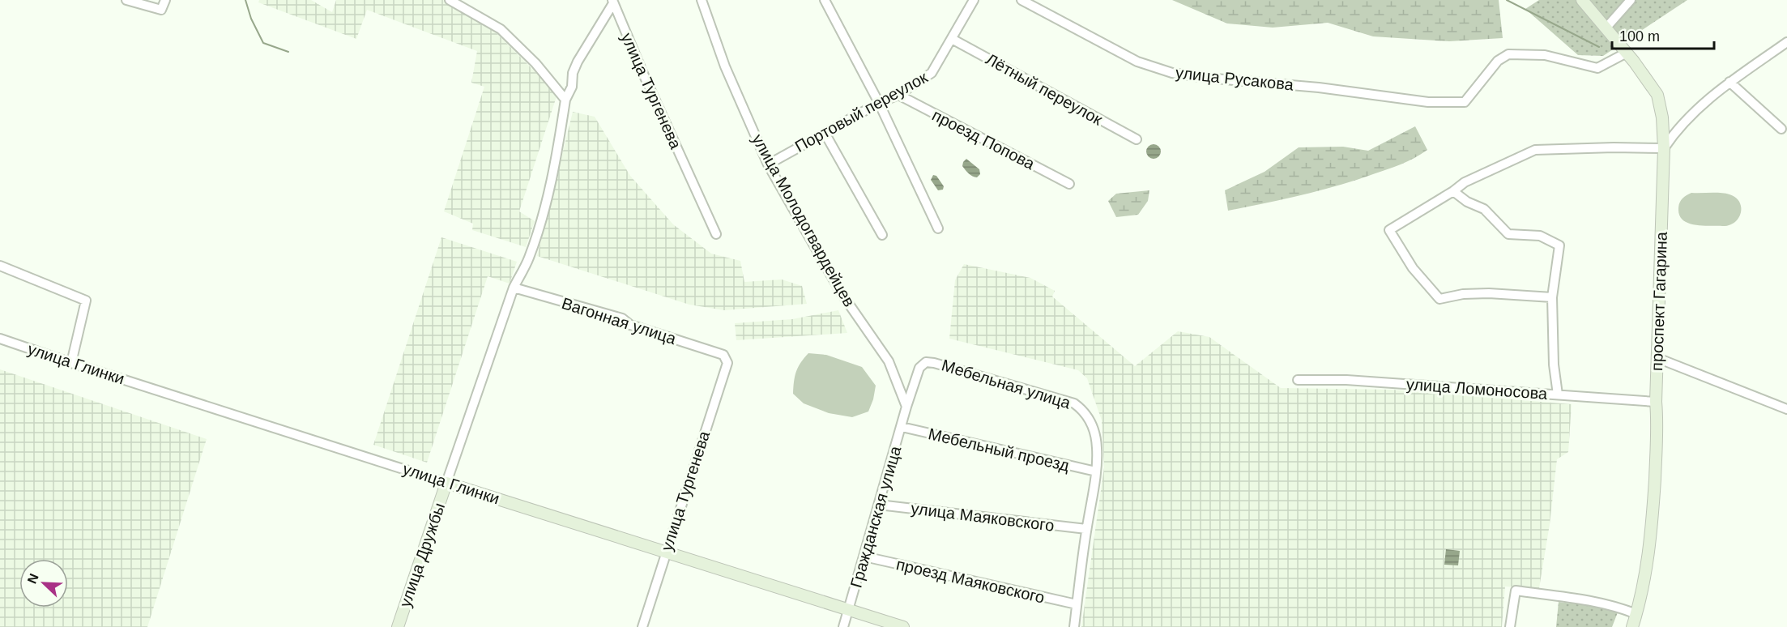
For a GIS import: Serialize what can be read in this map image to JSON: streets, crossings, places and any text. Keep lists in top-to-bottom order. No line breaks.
{"streets":{"main road":["проспект Гагарина","улица Глинки","улица Дружбы"],"street":["улица Русакова","Лётный переулок","улица Тургенева","Портовый переулок","проезд Попова","улица Молодогвардейцев","Вагонная улица","Мебельная улица","улица Ломоносова","Мебельный проезд","Гражданская улица","улица Маяковского","проезд Маяковского"]},"crossings":[["улица Русакова","проспект Гагарина"],["Лётный переулок","Портовый переулок"],["улица Тургенева","Вагонная улица"],["улица Тургенева","улица Глинки"],["Портовый переулок","проезд Попова"],["Портовый переулок","улица Молодогвардейцев"],["улица Молодогвардейцев","Гражданская улица"],["проспект Гагарина","улица Ломоносова"],["улица Глинки","Гражданская улица"],["улица Глинки","улица Дружбы"],["Мебельная улица","Мебельный проезд"],["Мебельная улица","Гражданская улица"],["Мебельный проезд","Гражданская улица"],["Гражданская улица","улица Маяковского"],["Гражданская улица","проезд Маяковского"]],"scale_bar":"100 m","north":"top left"}
